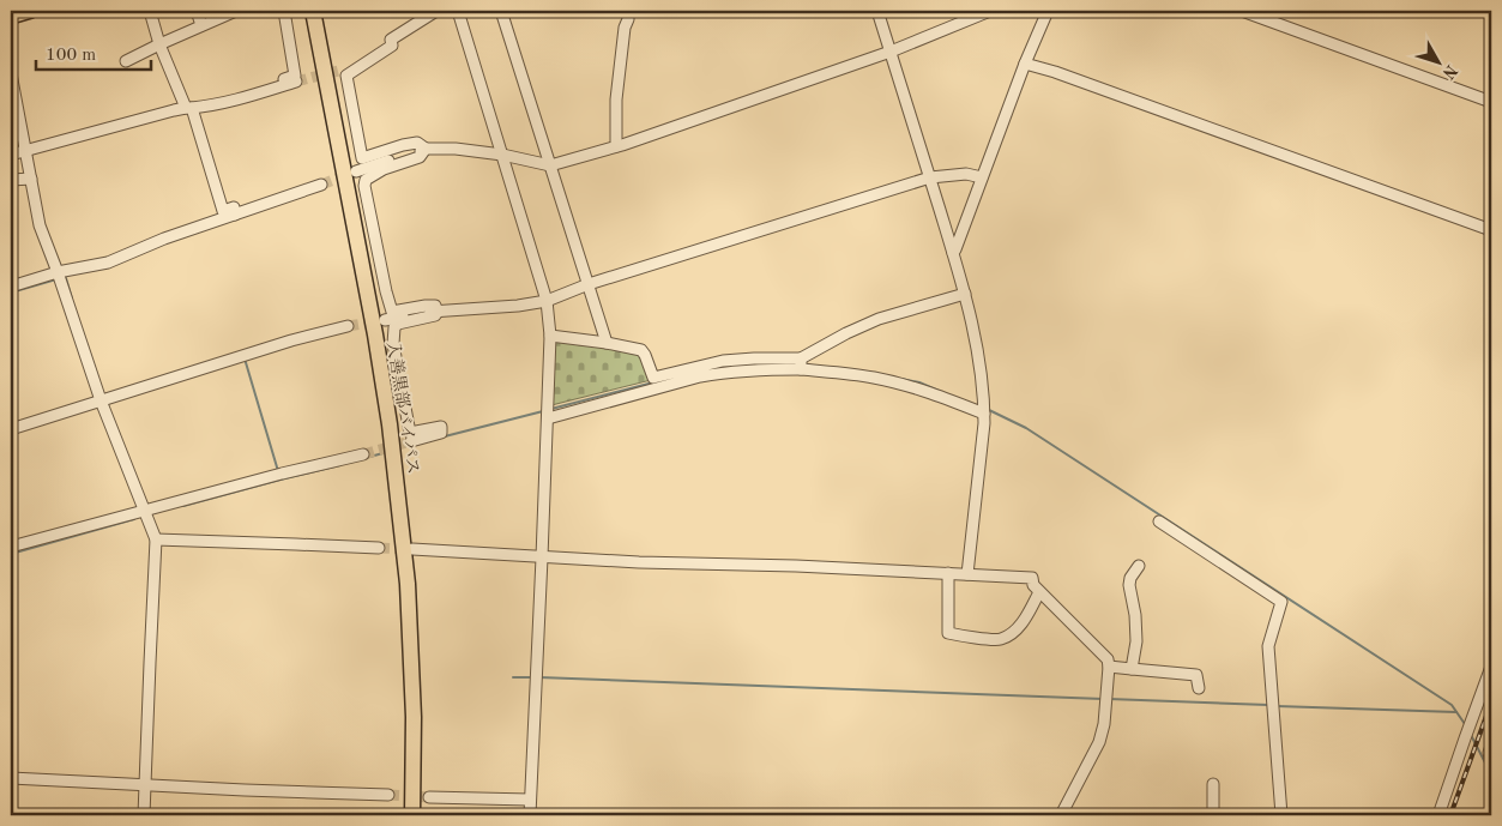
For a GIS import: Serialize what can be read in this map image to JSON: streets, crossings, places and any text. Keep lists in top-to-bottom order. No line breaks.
{"streets":{"highway":["入善黒部バイパス"]},"scale_bar":"100 m","north":"bottom right"}
